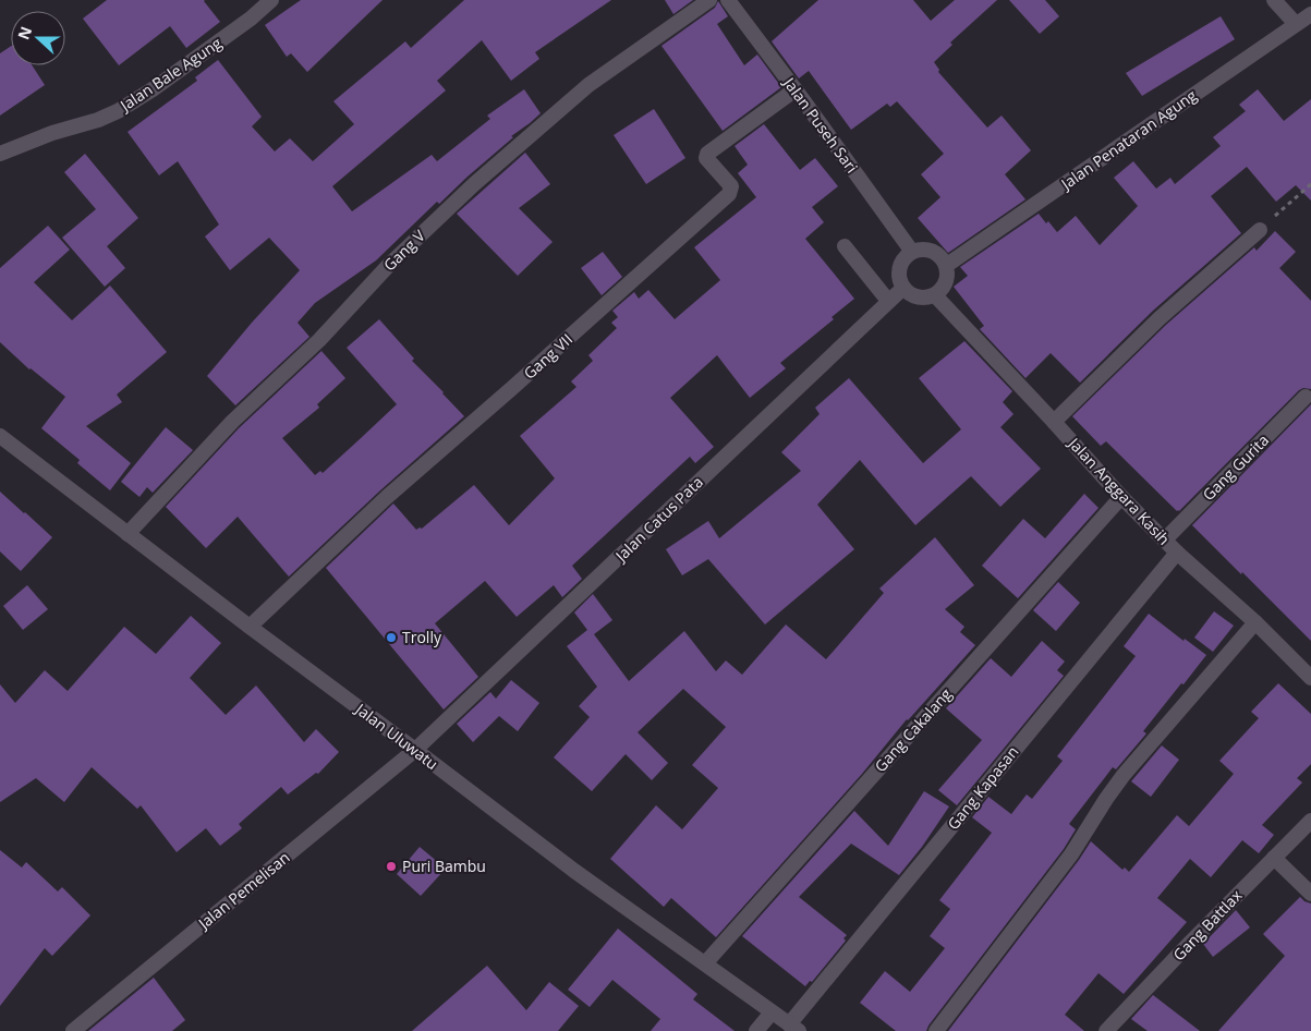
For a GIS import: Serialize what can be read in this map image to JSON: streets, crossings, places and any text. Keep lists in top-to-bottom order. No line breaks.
{"streets":{"street":["Jalan Bale Agung","Jalan Puseh Sari","Jalan Penataran Agung","Gang V","Gang VII","Gang Gurita","Jalan Anggara Kasih","Jalan Catus Pata","Gang Cakalang","Jalan Uluwatu","Gang Kapasan","Jalan Pemelisan","Gang Battlax"]},"crossings":[["Jalan Puseh Sari","Jalan Penataran Agung"],["Jalan Puseh Sari","Gang VII"],["Jalan Puseh Sari","Jalan Anggara Kasih"],["Jalan Puseh Sari","Jalan Catus Pata"],["Jalan Penataran Agung","Jalan Anggara Kasih"],["Jalan Penataran Agung","Jalan Catus Pata"],["Gang V","Jalan Uluwatu"],["Gang VII","Jalan Uluwatu"],["Gang Gurita","Jalan Anggara Kasih"],["Jalan Anggara Kasih","Jalan Catus Pata"],["Jalan Anggara Kasih","Gang Cakalang"],["Jalan Anggara Kasih","Gang Kapasan"],["Jalan Catus Pata","Jalan Uluwatu"],["Jalan Catus Pata","Jalan Pemelisan"],["Gang Cakalang","Jalan Uluwatu"],["Jalan Uluwatu","Gang Kapasan"],["Jalan Uluwatu","Jalan Pemelisan"]],"places":["Trolly","Puri Bambu"],"north":"left"}
